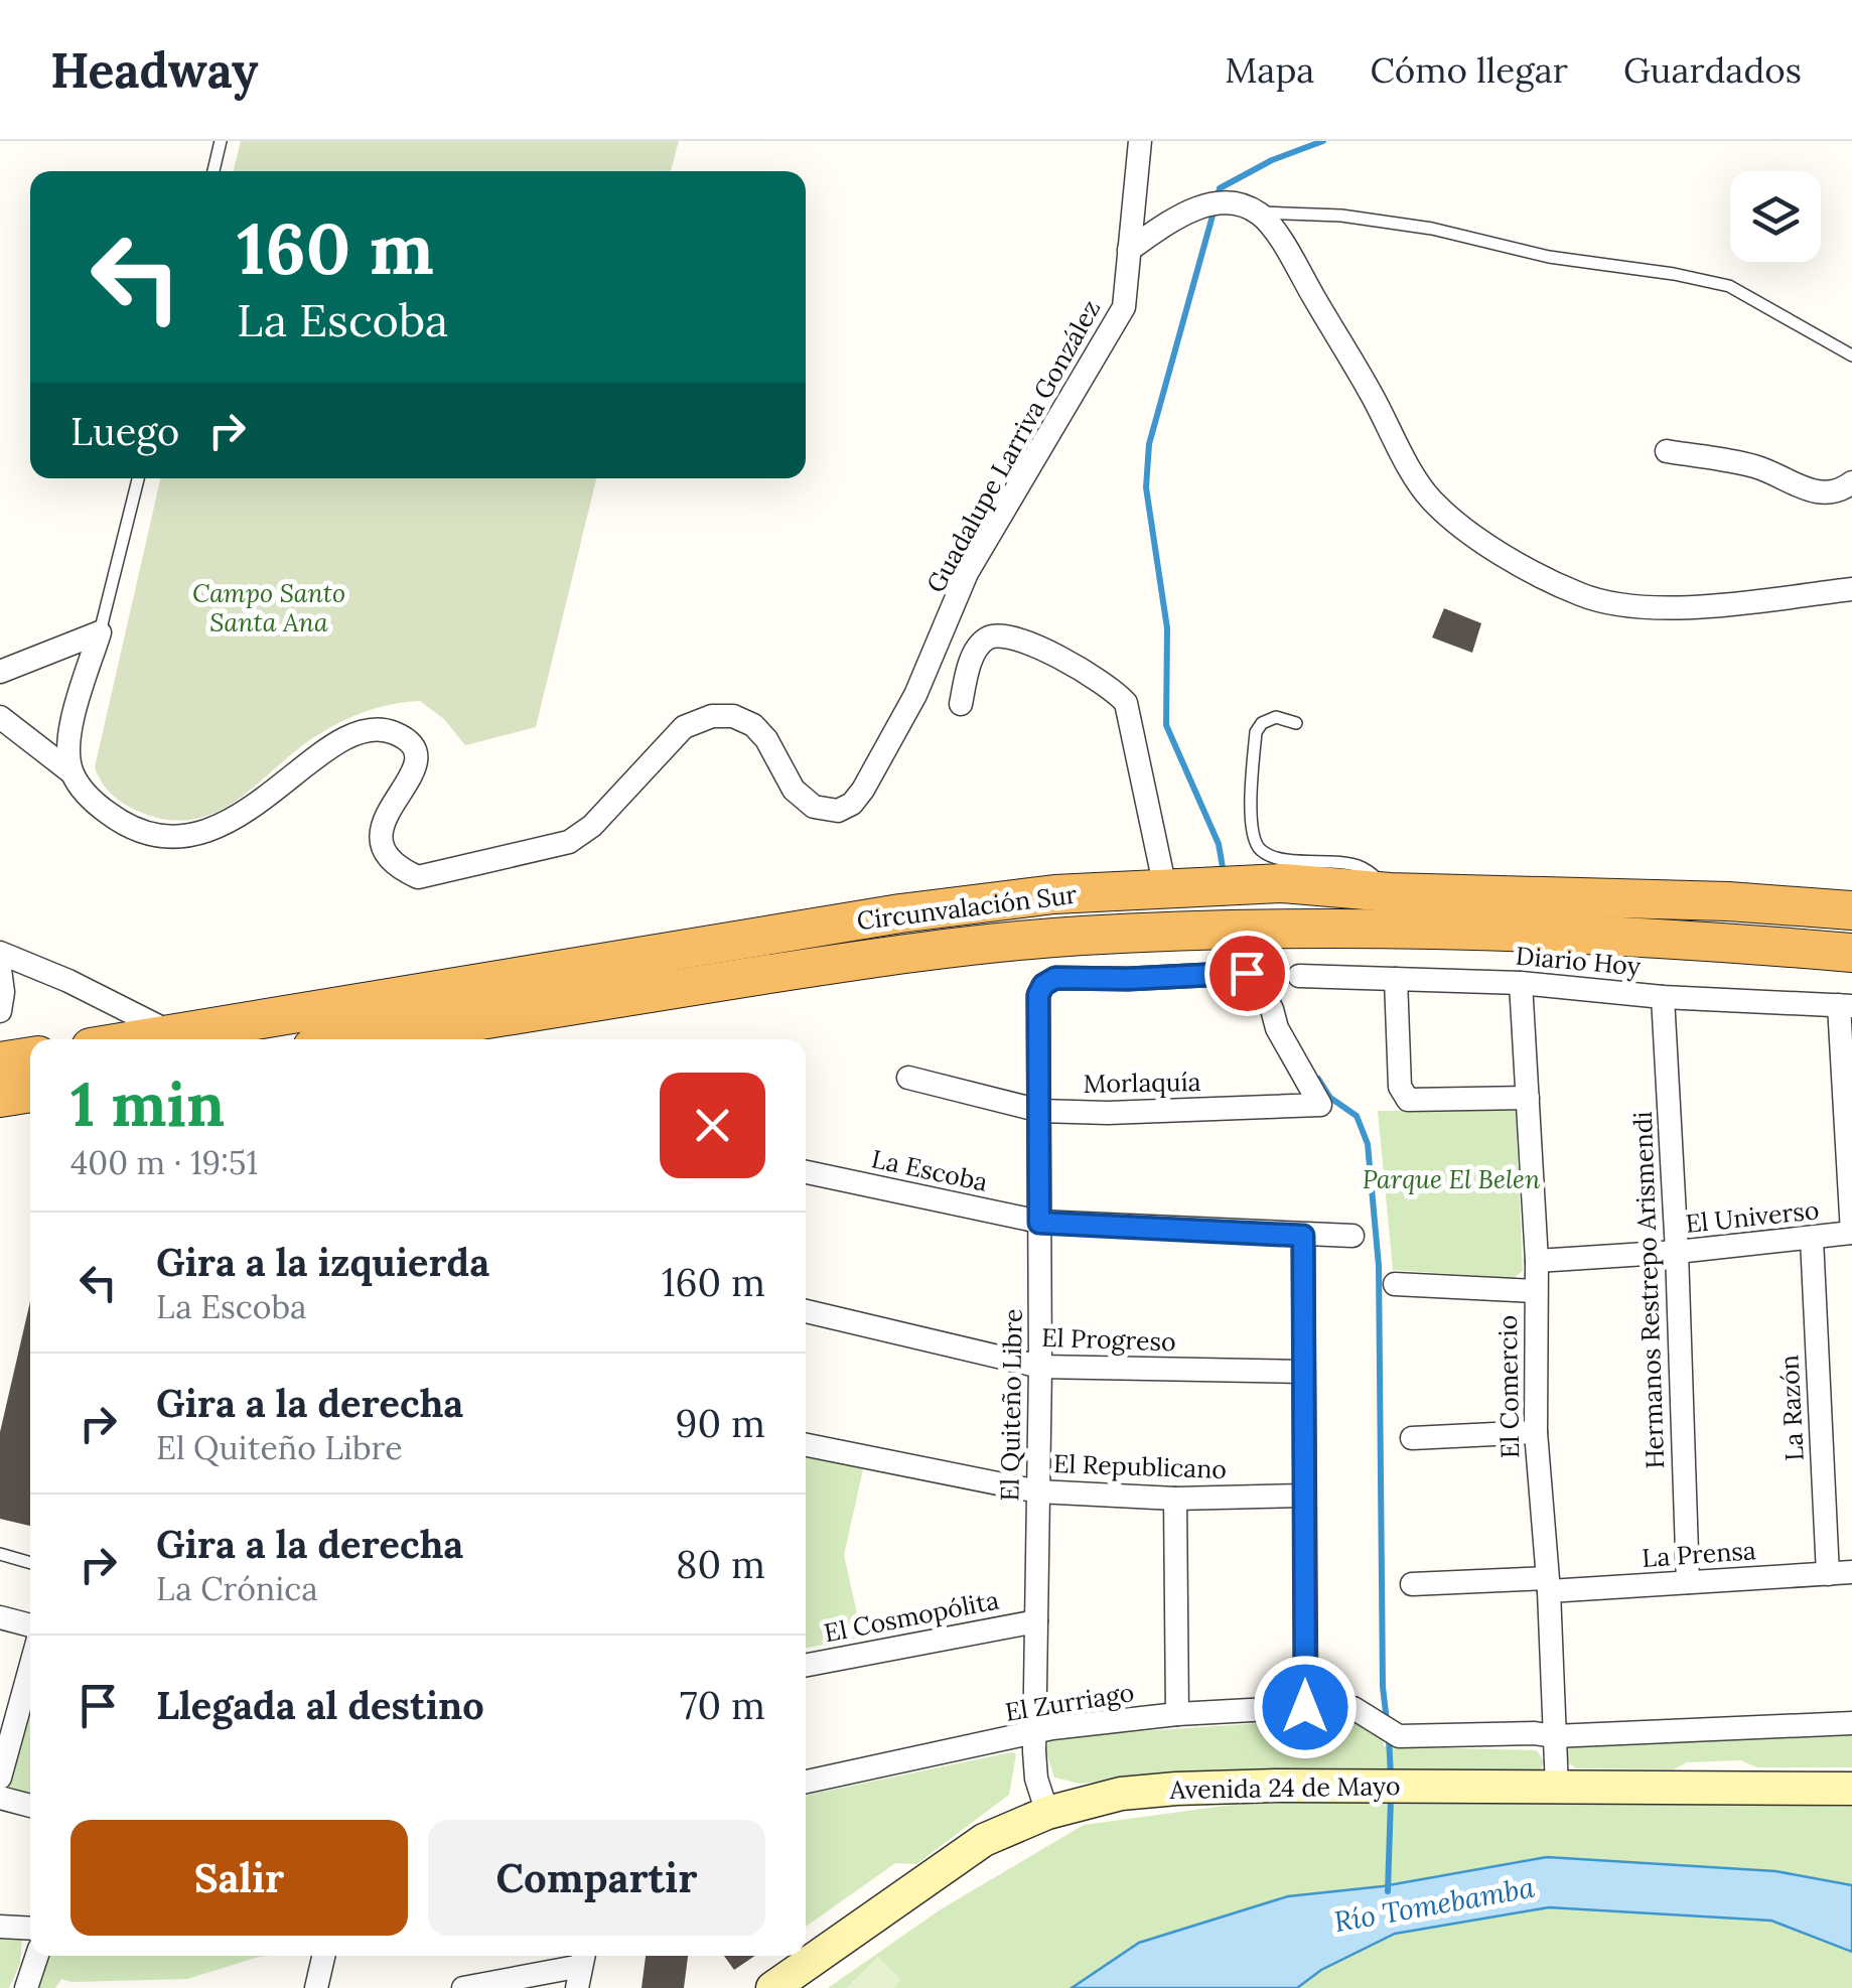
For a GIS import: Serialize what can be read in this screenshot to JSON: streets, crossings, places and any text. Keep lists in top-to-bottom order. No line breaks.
{"streets":{"highway":["Circunvalación Sur"],"main road":["Avenida 24 de Mayo"],"street":["Guadalupe Larriva González","Diario Hoy","Morlaquía","La Escoba","El Universo","Hermanos Restrepo Arismendi","El Progreso","El Comercio","El Quiteño Libre","La Razón","El Republicano","La Prensa","El Cosmopólita","El Zurriago"]},"crossings":[["Diario Hoy","Hermanos Restrepo Arismendi"],["Diario Hoy","El Comercio"],["Morlaquía","El Quiteño Libre"],["La Escoba","El Quiteño Libre"],["El Universo","Hermanos Restrepo Arismendi"],["El Universo","El Comercio"],["El Universo","La Razón"],["Hermanos Restrepo Arismendi","La Prensa"],["El Progreso","El Quiteño Libre"],["El Comercio","La Prensa"],["El Comercio","El Zurriago"],["El Comercio","Avenida 24 de Mayo"],["El Quiteño Libre","El Republicano"],["El Quiteño Libre","El Cosmopólita"],["El Quiteño Libre","El Zurriago"],["El Quiteño Libre","Avenida 24 de Mayo"],["La Razón","La Prensa"]],"water":["Río Tomebamba"],"parks":["Campo Santo Santa Ana","Parque El Belen"],"page":{"header":"Headway","nav":["Mapa","Cómo llegar","Guardados"],"turn":["160 m","La Escoba"],"then":"Luego","heading":["1 min","400 m · 19:51"],"list":[{"name":"Gira a la izquierda","note":"La Escoba","value":"160 m"},{"name":"Gira a la derecha","note":"El Quiteño Libre","value":"90 m"},{"name":"Gira a la derecha","note":"La Crónica","value":"80 m"},{"name":"Llegada al destino","value":"70 m"}],"buttons":["Salir","Compartir"]}}
